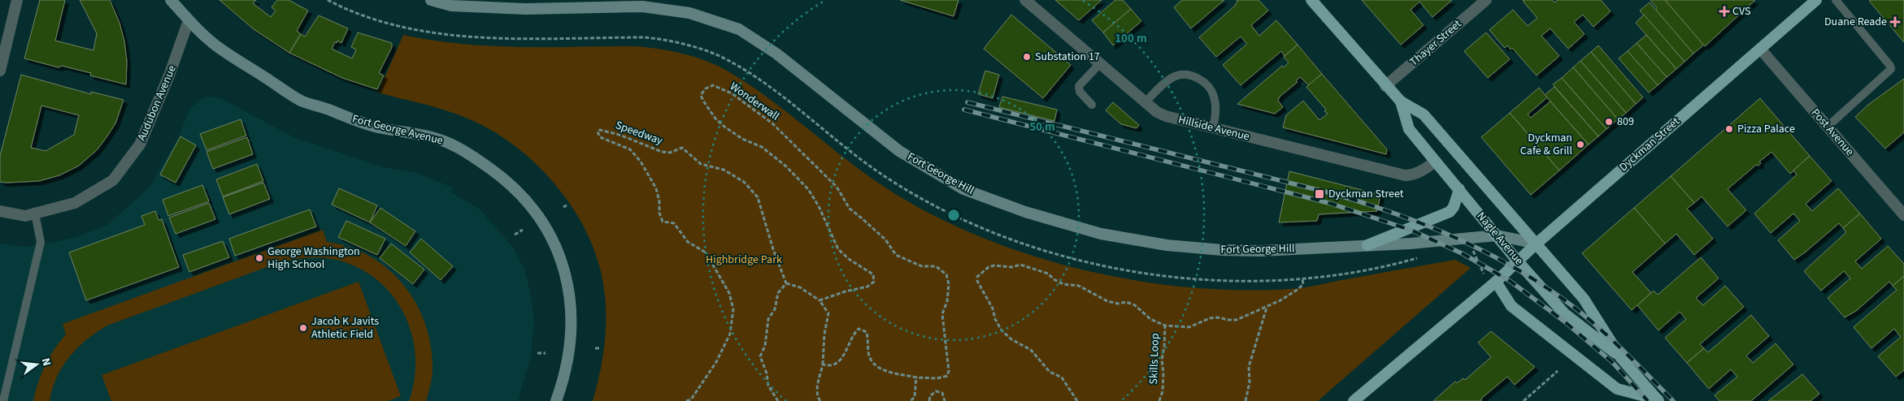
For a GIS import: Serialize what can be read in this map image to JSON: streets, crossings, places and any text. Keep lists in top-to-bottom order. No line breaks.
{"streets":{"main road":["Fort George Avenue","Dyckman Street","Fort George Hill","Nagle Avenue"],"street":["Thayer Street","Audubon Avenue","Hillside Avenue","Post Avenue"],"path":["Wonderwall","Speedway","Skills Loop"]},"crossings":[["Thayer Street","Nagle Avenue"],["Audubon Avenue","Fort George Avenue"],["Hillside Avenue","Nagle Avenue"],["Post Avenue","Dyckman Street"],["Dyckman Street","Fort George Hill"],["Dyckman Street","Nagle Avenue"],["Fort George Hill","Nagle Avenue"]],"parks":["Highbridge Park"],"places":{"health":["CVS","Duane Reade"],"other":["Substation 17","809","Pizza Palace","Dyckman Cafe & Grill","George Washington High School","Jacob K Javits Athletic Field"],"transit":["Dyckman Street"]},"north":"right","rings":["100 m","50 m"]}
